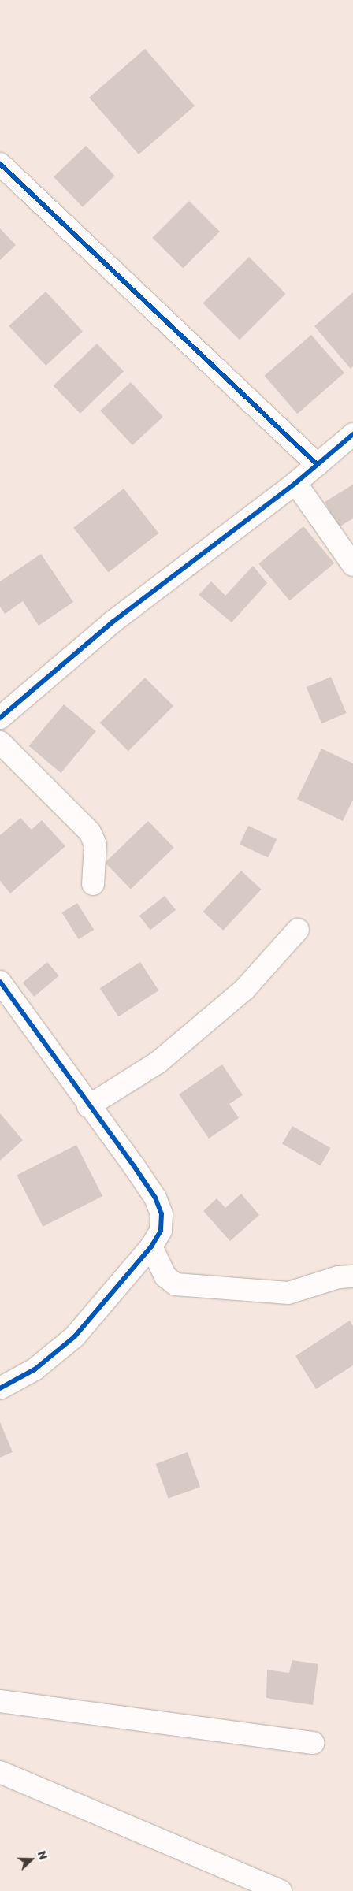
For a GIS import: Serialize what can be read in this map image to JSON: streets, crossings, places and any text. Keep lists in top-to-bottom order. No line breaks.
{"north":"right"}
